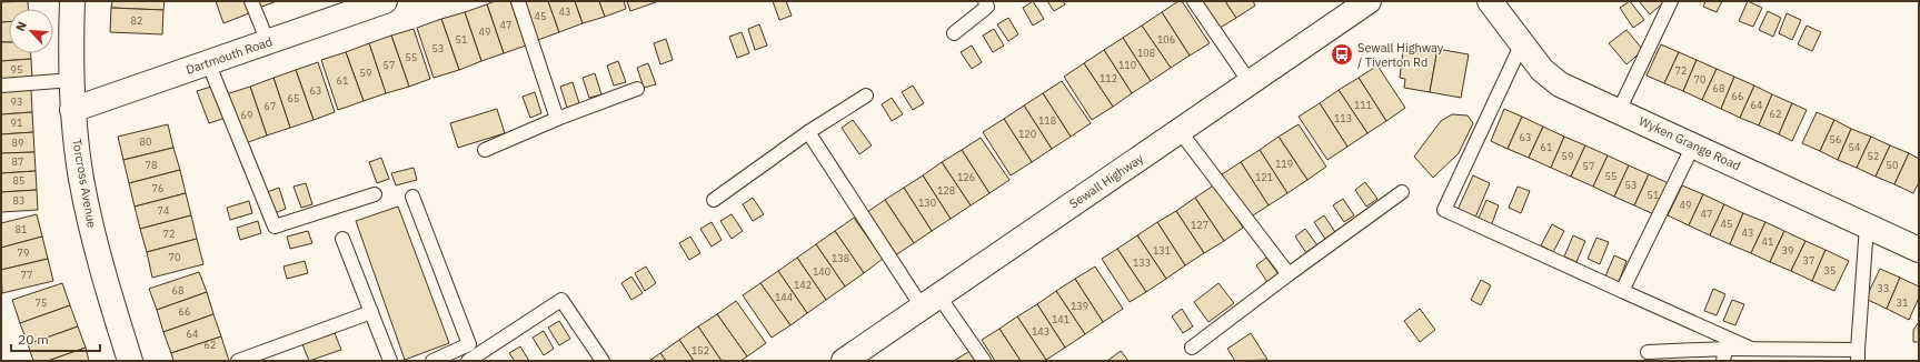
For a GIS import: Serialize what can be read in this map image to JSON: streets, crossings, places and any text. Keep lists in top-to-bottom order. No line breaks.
{"streets":{"street":["Dartmouth Road","Wyken Grange Road","Sewall Highway","Torcross Avenue"]},"crossings":[["Dartmouth Road","Torcross Avenue"]],"places":{"bus stop":["Sewall Highway / Tiverton Rd"]},"house_numbers":["43","45","82","47","49","51","106","53","108","55","57","110","95","72","59","112","70","61","68","63","66","65","93","111","64","67","62","69","113","118","91","120","63","56","80","89","61","54","59","52","87","119","78","50","57","55","126","121","85","53","76","128","51","83","130","49","74","47","45","127","81","43","72","41","131","39","79","70","138","37","133","35","140","77","142","33","68","144","75","31","139","66","141","143","64","62","152"],"scale_bar":"20 m","north":"top left"}
